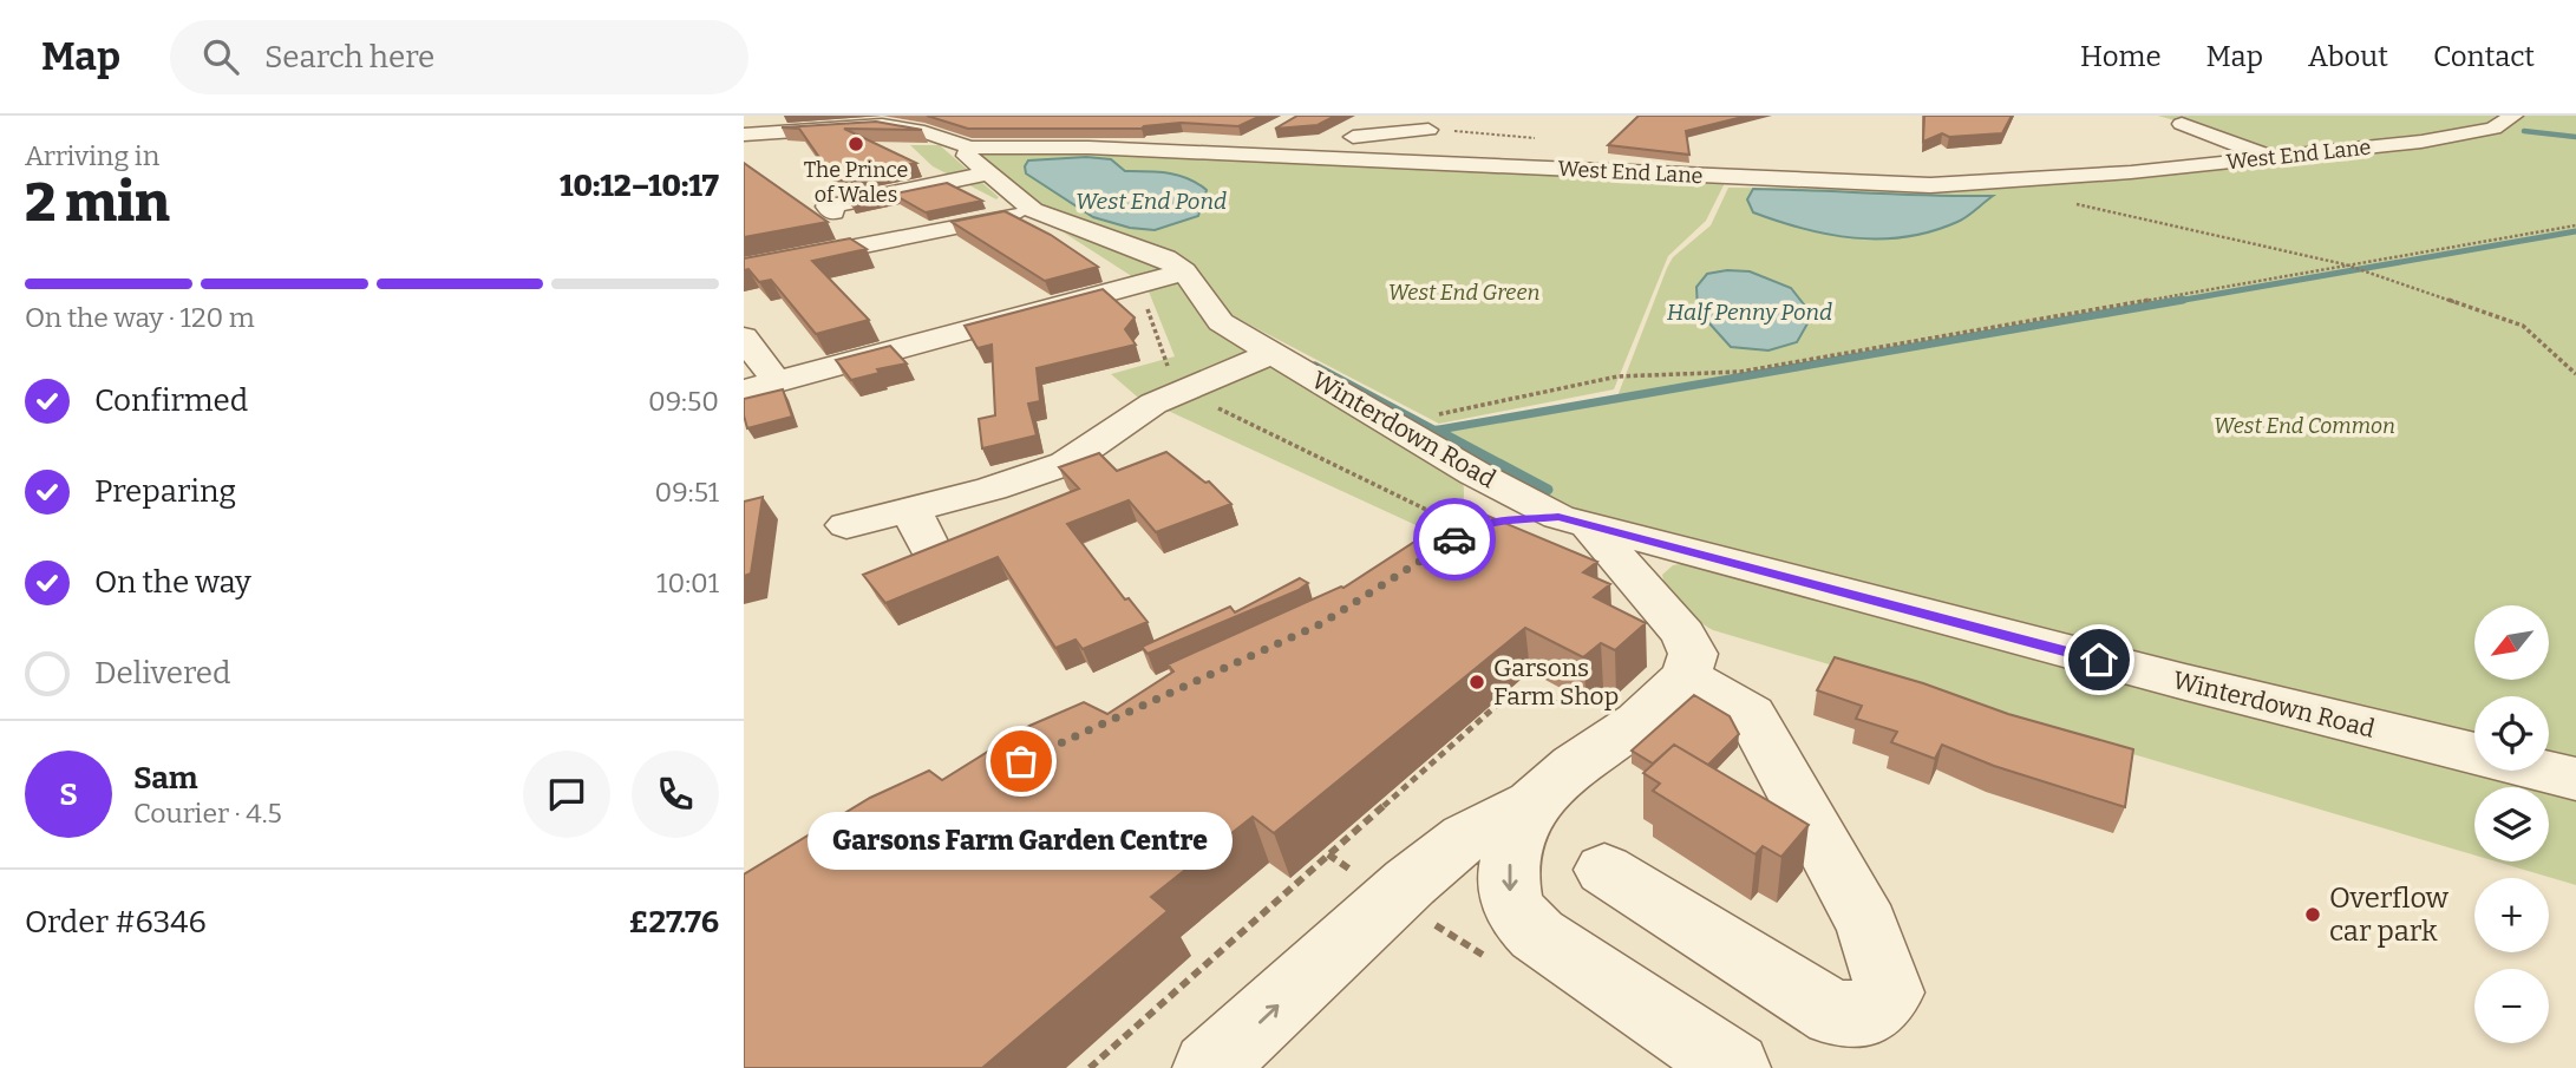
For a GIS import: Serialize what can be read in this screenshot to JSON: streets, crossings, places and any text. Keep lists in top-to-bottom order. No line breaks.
{"streets":{"street":["West End Lane","Winterdown Road"]},"crossings":[["West End Lane","Winterdown Road"]],"water":["West End Pond","Half Penny Pond"],"parks":["West End Green","West End Common"],"places":["The Prince of Wales","Garsons Farm Shop","Garsons Farm Garden Centre","Overflow car park"],"north":"bottom left","page":{"header":"Map","search":"Search here","nav":["Home","Map","About","Contact"],"heading":["2 min","Arriving in","10:12–10:17"],"panel":["Sam","Courier · 4.5","Order #6346","£27.76"],"bar":"On the way · 120 m","list":[["Confirmed","09:50"],["Preparing","09:51"],["On the way","10:01"],"Delivered"],"map_buttons":["+","−"],"round":"S","bubble":"Garsons Farm Garden Centre"}}
